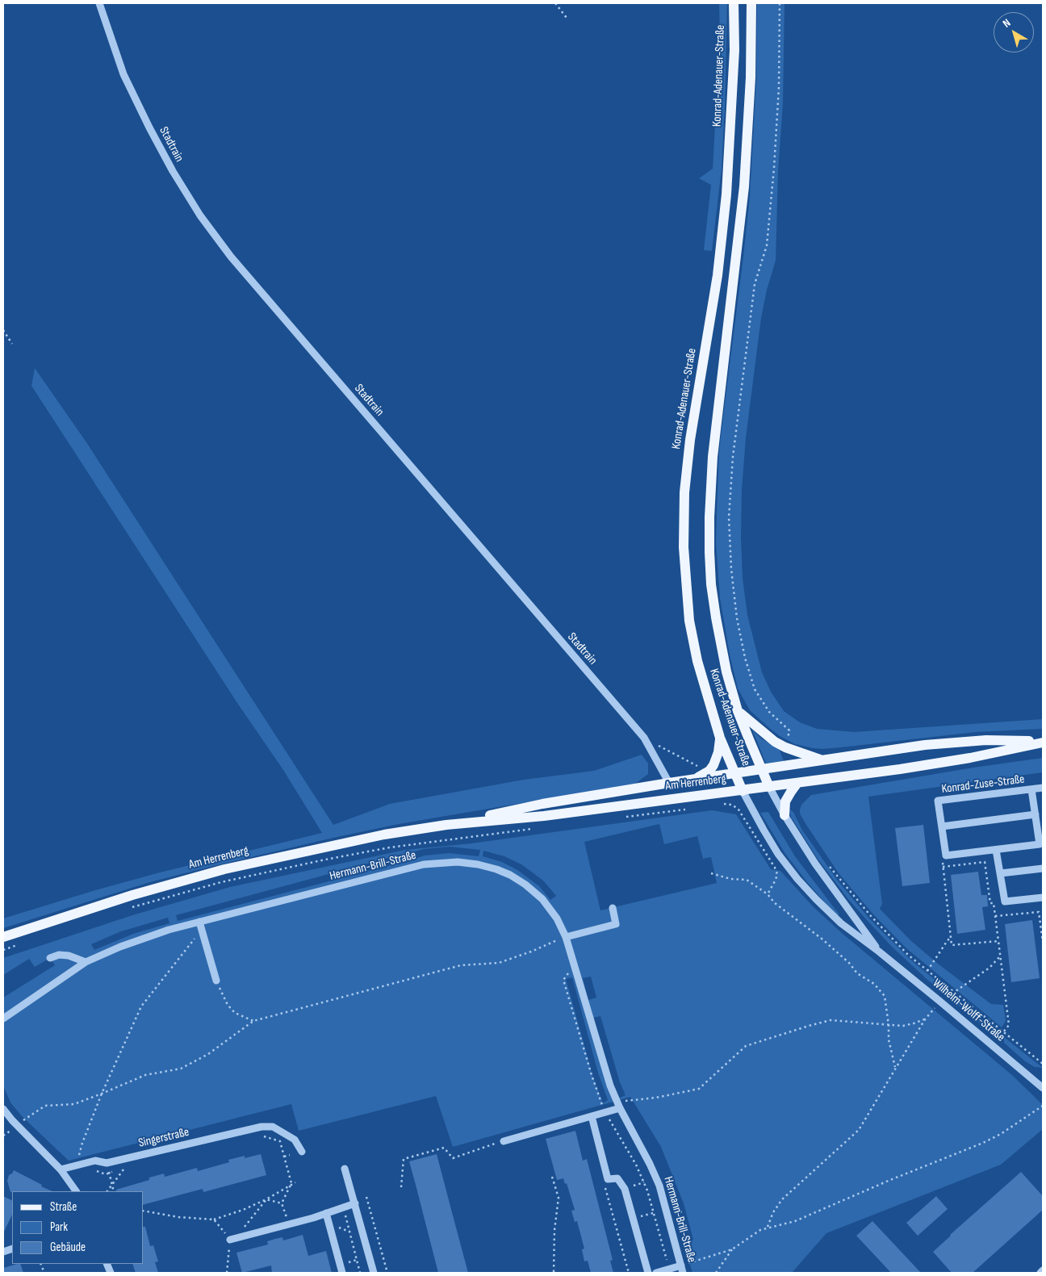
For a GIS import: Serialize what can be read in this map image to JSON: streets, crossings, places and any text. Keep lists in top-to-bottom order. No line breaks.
{"streets":{"main road":["Konrad-Adenauer-Straße","Am Herrenberg"],"street":["Stadtrain","Konrad-Zuse-Straße","Hermann-Brill-Straße","Wilhelm-Wolff-Straße","Singerstraße"]},"crossings":[["Konrad-Adenauer-Straße","Am Herrenberg"],["Konrad-Adenauer-Straße","Wilhelm-Wolff-Straße"],["Stadtrain","Am Herrenberg"],["Am Herrenberg","Wilhelm-Wolff-Straße"]],"legend":["Straße","Park","Gebäude"],"north":"top left"}
